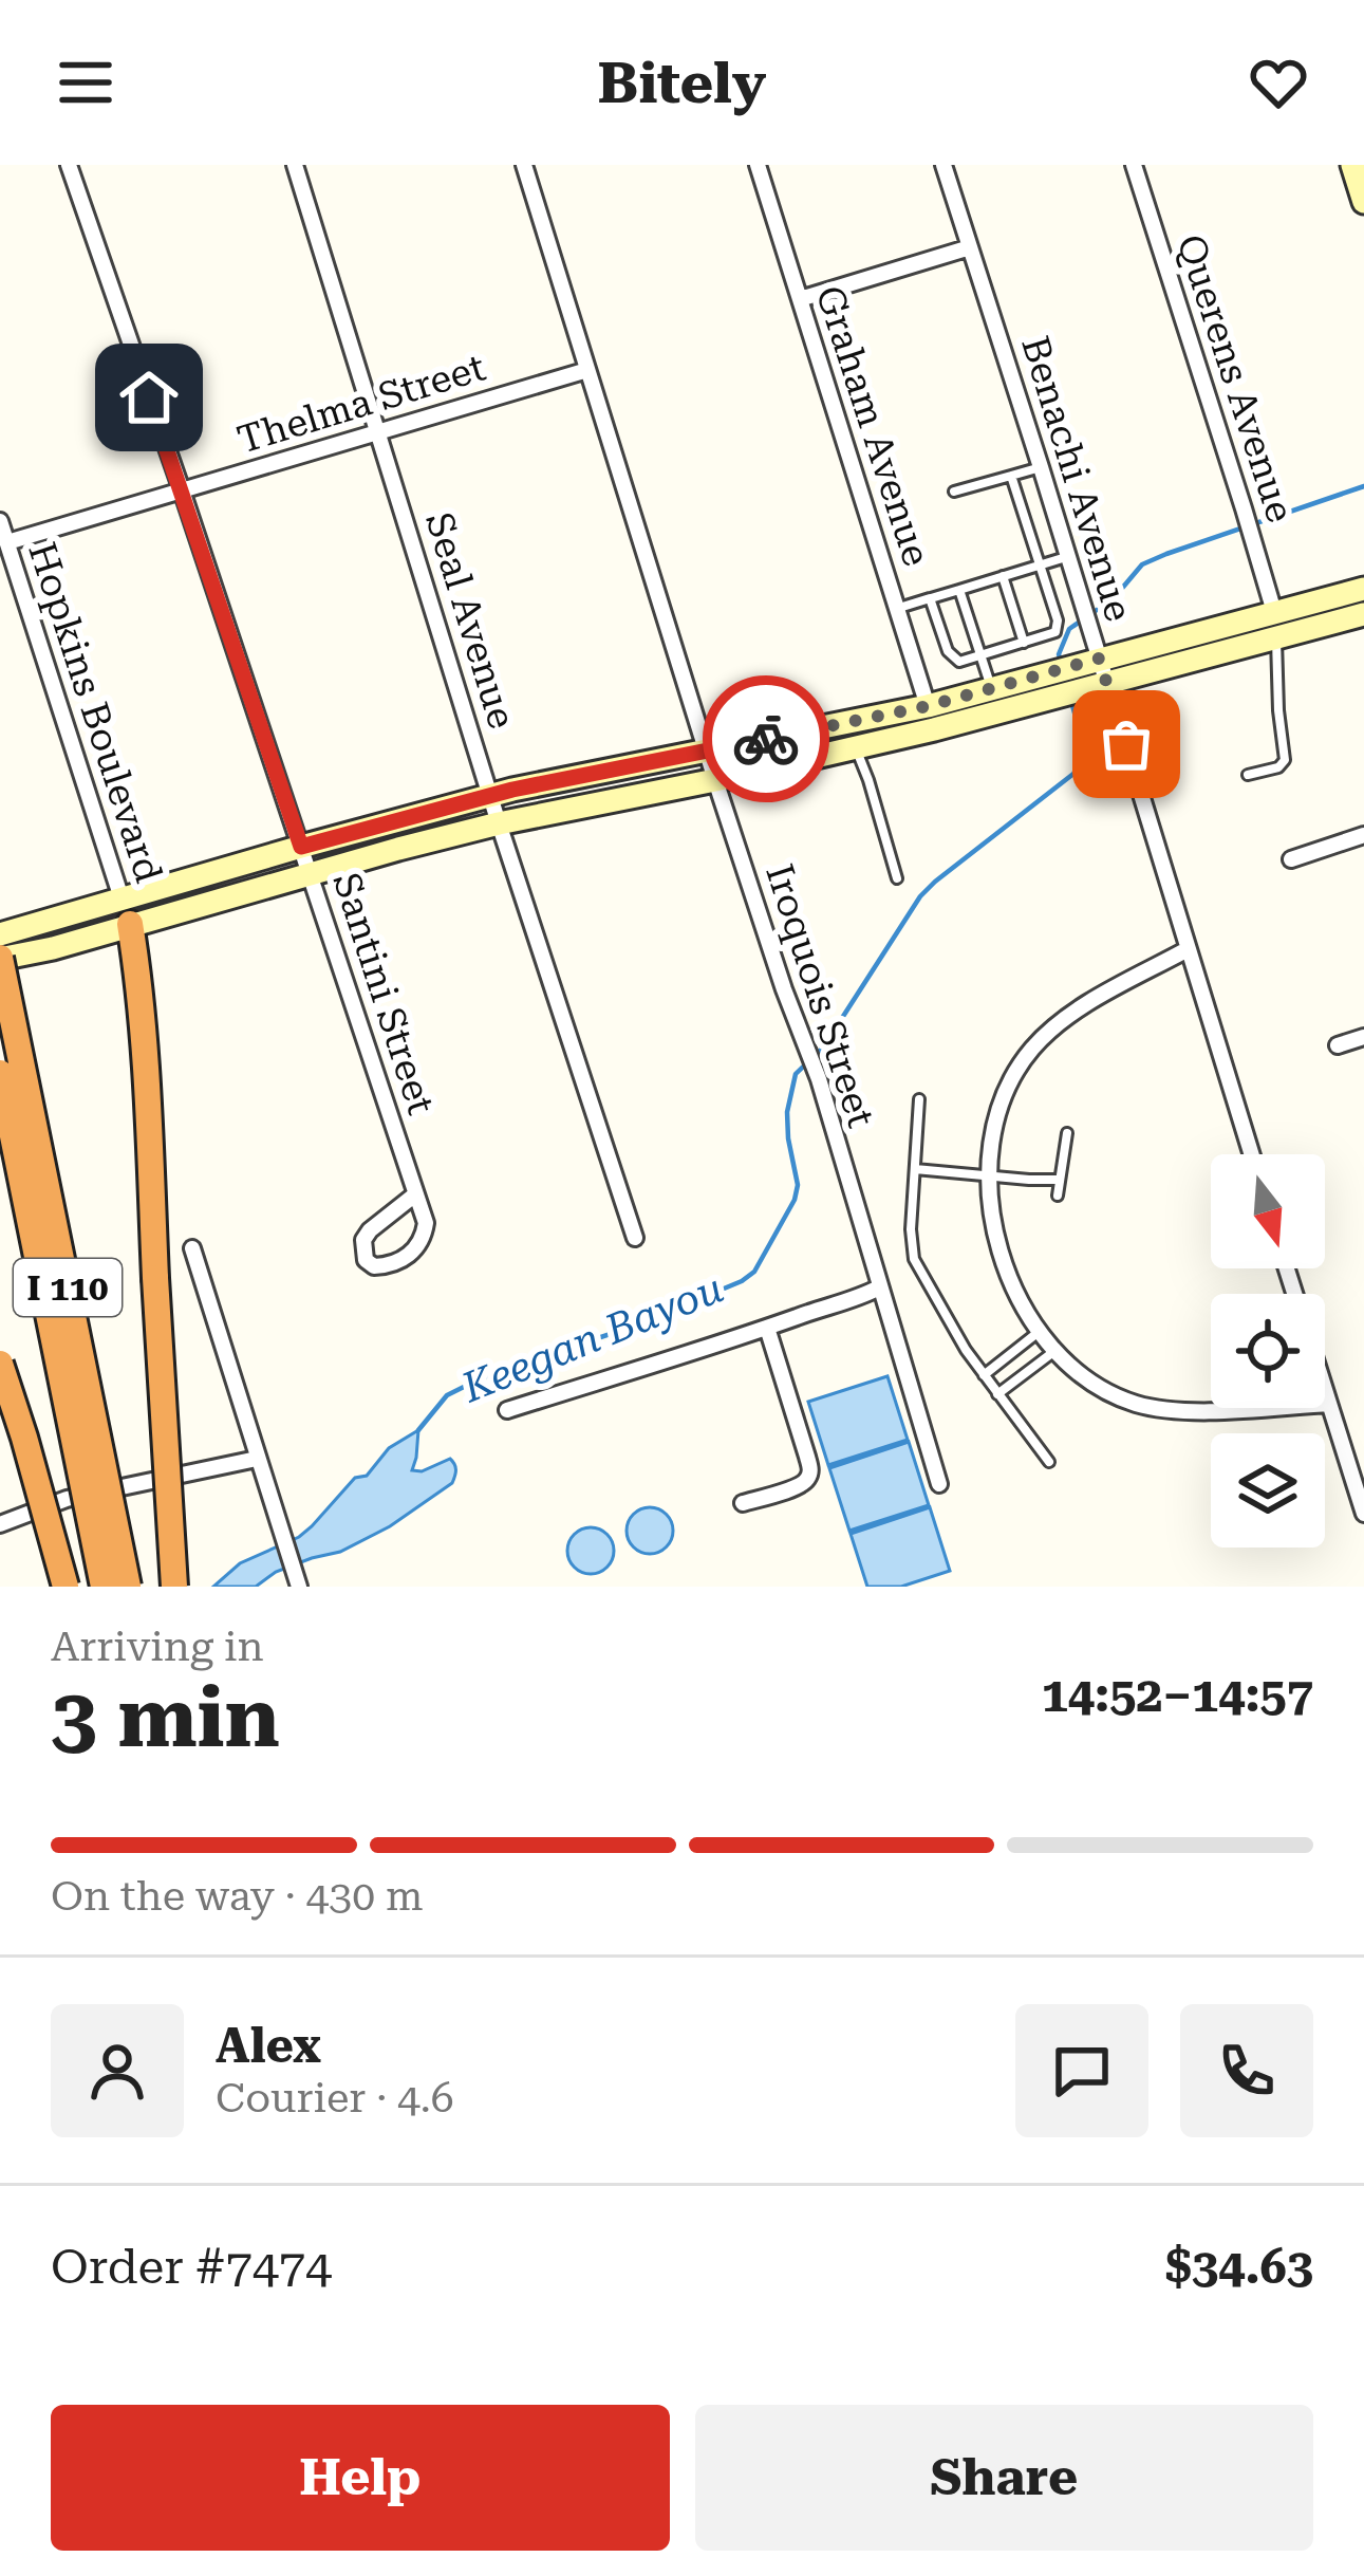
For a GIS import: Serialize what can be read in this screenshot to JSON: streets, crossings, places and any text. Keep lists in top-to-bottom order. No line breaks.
{"streets":{"highway":["I 110"],"street":["Querens Avenue","Thelma Street","Graham Avenue","Benachi Avenue","Seal Avenue","Hopkins Boulevard","Santini Street","Iroquois Street"]},"crossings":[["Thelma Street","Seal Avenue"],["Thelma Street","Hopkins Boulevard"],["Thelma Street","Santini Street"],["Thelma Street","Iroquois Street"]],"water":["Keegan Bayou"],"north":"bottom","page":{"header":"Bitely","heading":["3 min","Arriving in","14:52–14:57"],"panel":["Alex","Courier · 4.6","Order #7474","$34.63"],"bar":"On the way · 430 m","buttons":["Help","Share"]}}
